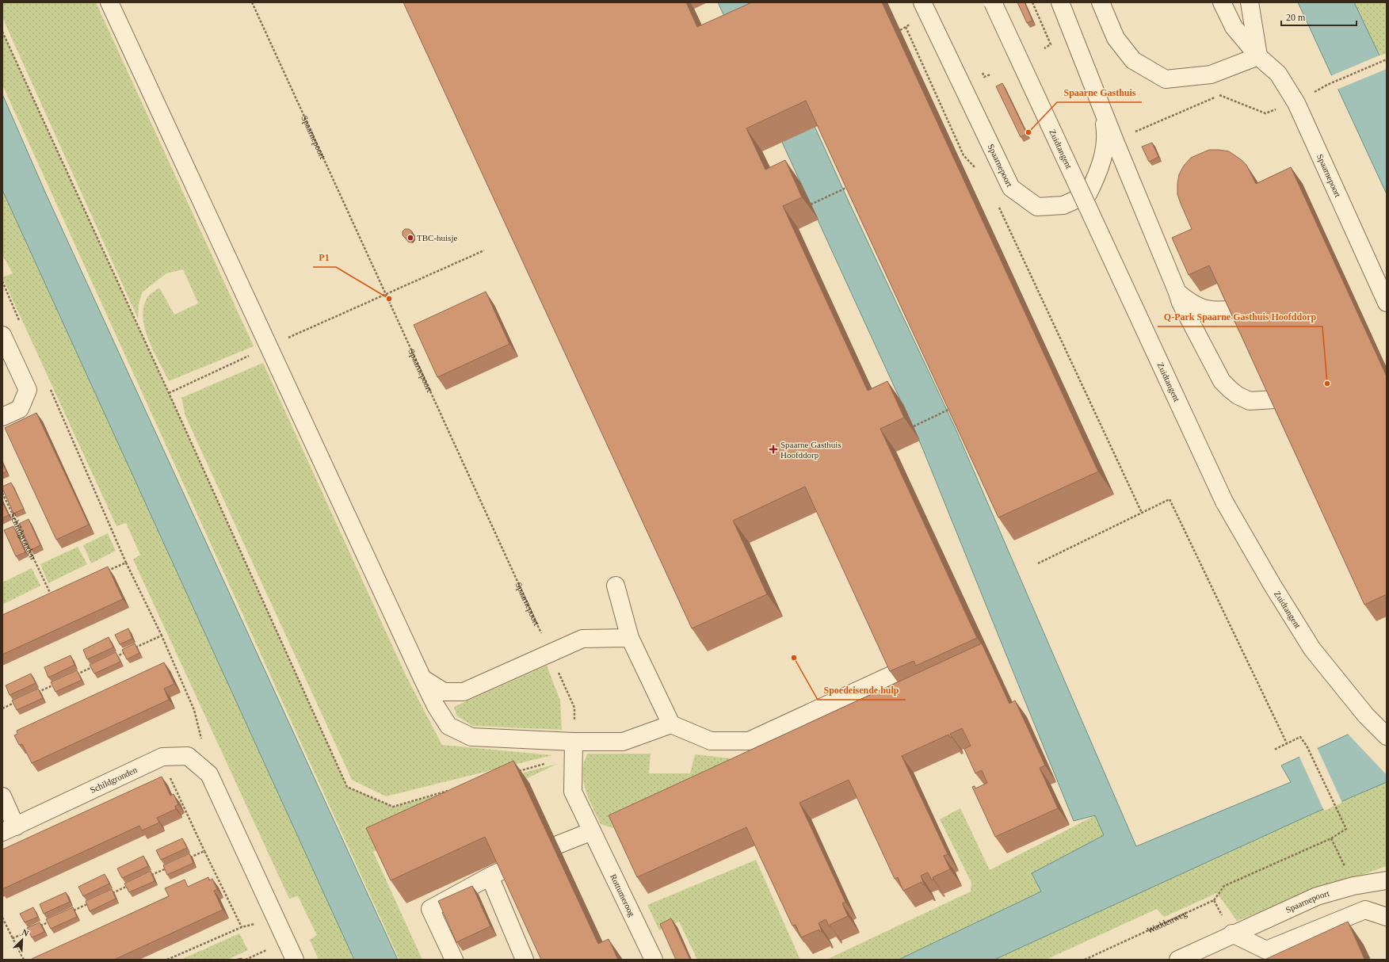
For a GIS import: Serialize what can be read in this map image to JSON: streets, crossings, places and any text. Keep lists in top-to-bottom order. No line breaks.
{"streets":{"street":["Spaarnepoort","Zuidtangent","Schildgronden","Rottumeroog"],"path":["Waddenweg"]},"crossings":[["Spaarnepoort","Rottumeroog"]],"places":{"other":["Spaarne Gasthuis","TBC-huisje","P1","Q-Park Spaarne Gasthuis Hoofddorp","Spoedeisende hulp"],"health":["Spaarne Gasthuis Hoofddorp"]},"scale_bar":"20 m","north":"top right"}
